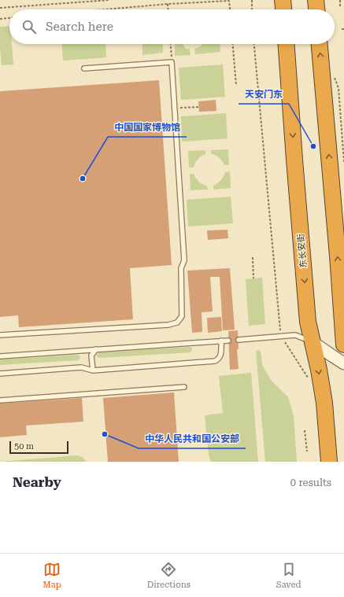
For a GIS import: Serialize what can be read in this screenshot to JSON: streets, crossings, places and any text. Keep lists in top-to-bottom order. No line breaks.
{"streets":{"highway":["东长安街"]},"places":["天安门东","中国国家博物馆","中华人民共和国公安部"],"scale_bar":"50 m","page":{"search":"Search here","scale":"50 m","heading":["Nearby","0 results"],"nav":["Map","Directions","Saved"]}}
